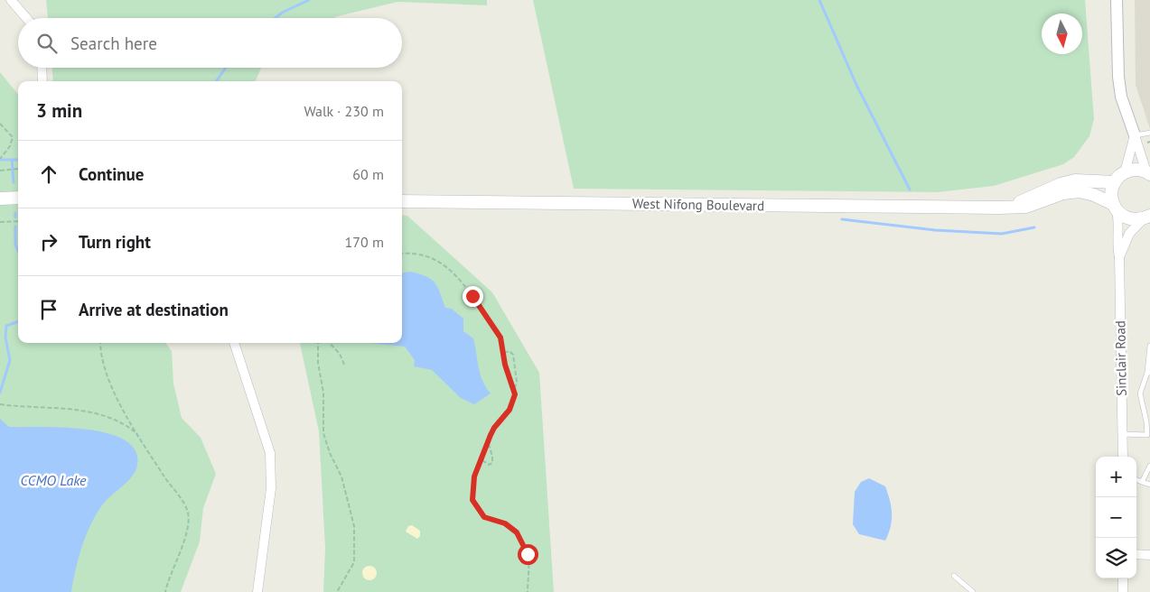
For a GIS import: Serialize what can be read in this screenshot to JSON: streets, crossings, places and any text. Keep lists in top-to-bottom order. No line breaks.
{"streets":{"main road":["West Nifong Boulevard"],"street":["Sinclair Road"]},"crossings":[["West Nifong Boulevard","Sinclair Road"]],"water":["CCMO Lake"],"north":"bottom","page":{"search":"Search here","heading":["3 min","Walk · 230 m"],"list":[["Continue","60 m"],["Turn right","170 m"],"Arrive at destination"],"map_buttons":["+","−"]}}
